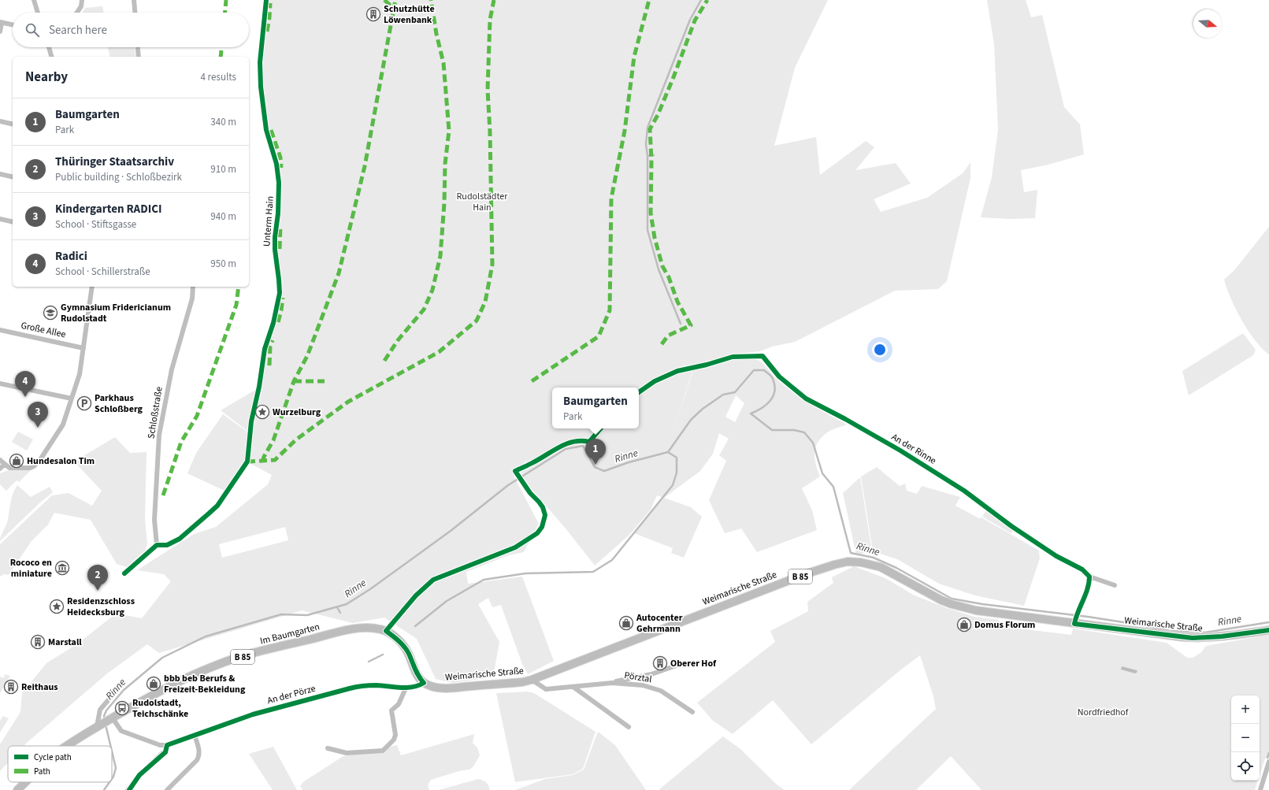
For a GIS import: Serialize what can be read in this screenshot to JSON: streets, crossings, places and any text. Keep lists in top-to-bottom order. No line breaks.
{"streets":{"main road":["B 85","Weimarische Straße","Im Baumgarten"],"street":["Unterm Hain","Große Allee","Schloßstraße","An der Rinne","Pörztal","An der Pörze"]},"crossings":[["Unterm Hain","Schloßstraße"],["B 85","Im Baumgarten"],["B 85","An der Pörze"],["Weimarische Straße","Im Baumgarten"],["Weimarische Straße","Pörztal"],["Weimarische Straße","An der Pörze"],["Im Baumgarten","An der Pörze"]],"water":["Rinne"],"parks":["Rudolstädter Hain","Nordfriedhof"],"places":{"building":["Schutzhütte Löwenbank","Marstall","Oberer Hof","Reithaus"],"school or university":["Gymnasium Fridericianum Rudolstadt"],"parking":["Parkhaus Schloßberg"],"place":["Wurzelburg","Residenzschloss Heidecksburg"],"shop":["Hundesalon Tim","Autocenter Gehrmann","Domus Florum","bbb beb Berufs & Freizeit-Bekleidung"],"museum":["Rococo en miniature"],"bus stop":["Rudolstadt, Teichschänke"]},"legend":["Cycle path","Path"],"north":"right","page":{"search":"Search here","heading":["Nearby","4 results"],"list":[{"mark":"1","name":"Baumgarten","note":"Park","value":"340 m"},{"mark":"2","name":"Thüringer Staatsarchiv","note":"Public building · Schloßbezirk","value":"910 m"},{"mark":"3","name":"Kindergarten RADICI","note":"School · Stiftsgasse","value":"940 m"},{"mark":"4","name":"Radici","note":"School · Schillerstraße","value":"950 m"}],"pins":["4","3","1","2"],"popup":["Baumgarten","Park"],"map_buttons":["+","−"]}}
